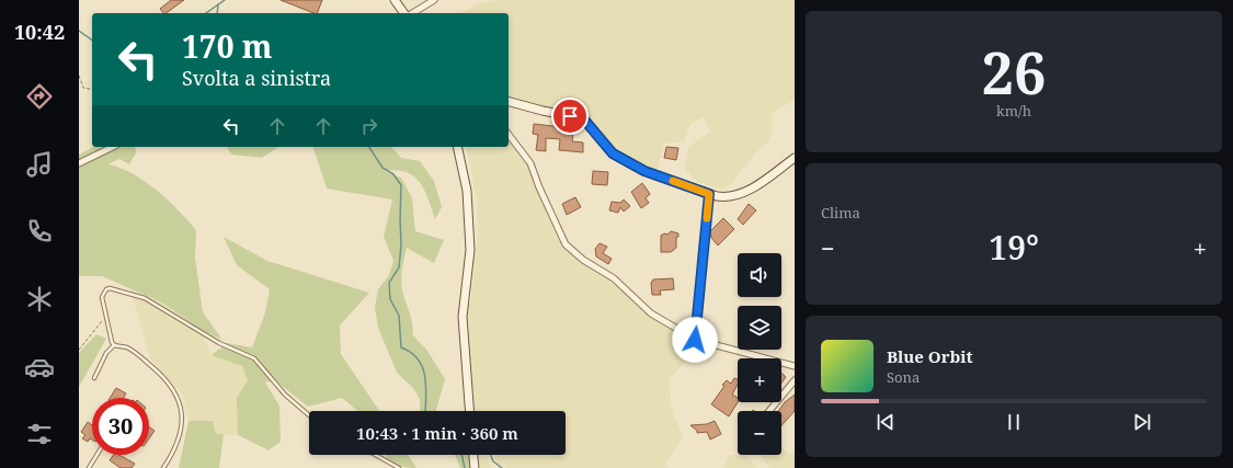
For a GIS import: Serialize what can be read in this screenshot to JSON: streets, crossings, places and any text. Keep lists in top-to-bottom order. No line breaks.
{"page":{"tabs":"10:42","tile":[["26","km/h"],"Clima"],"turn":["170 m","Svolta a sinistra"],"heat":["−","19°","+"],"map_buttons":["+","−"],"song":["Blue Orbit","Sona"],"limit":"30","trip":"10:43 · 1 min · 360 m"}}
